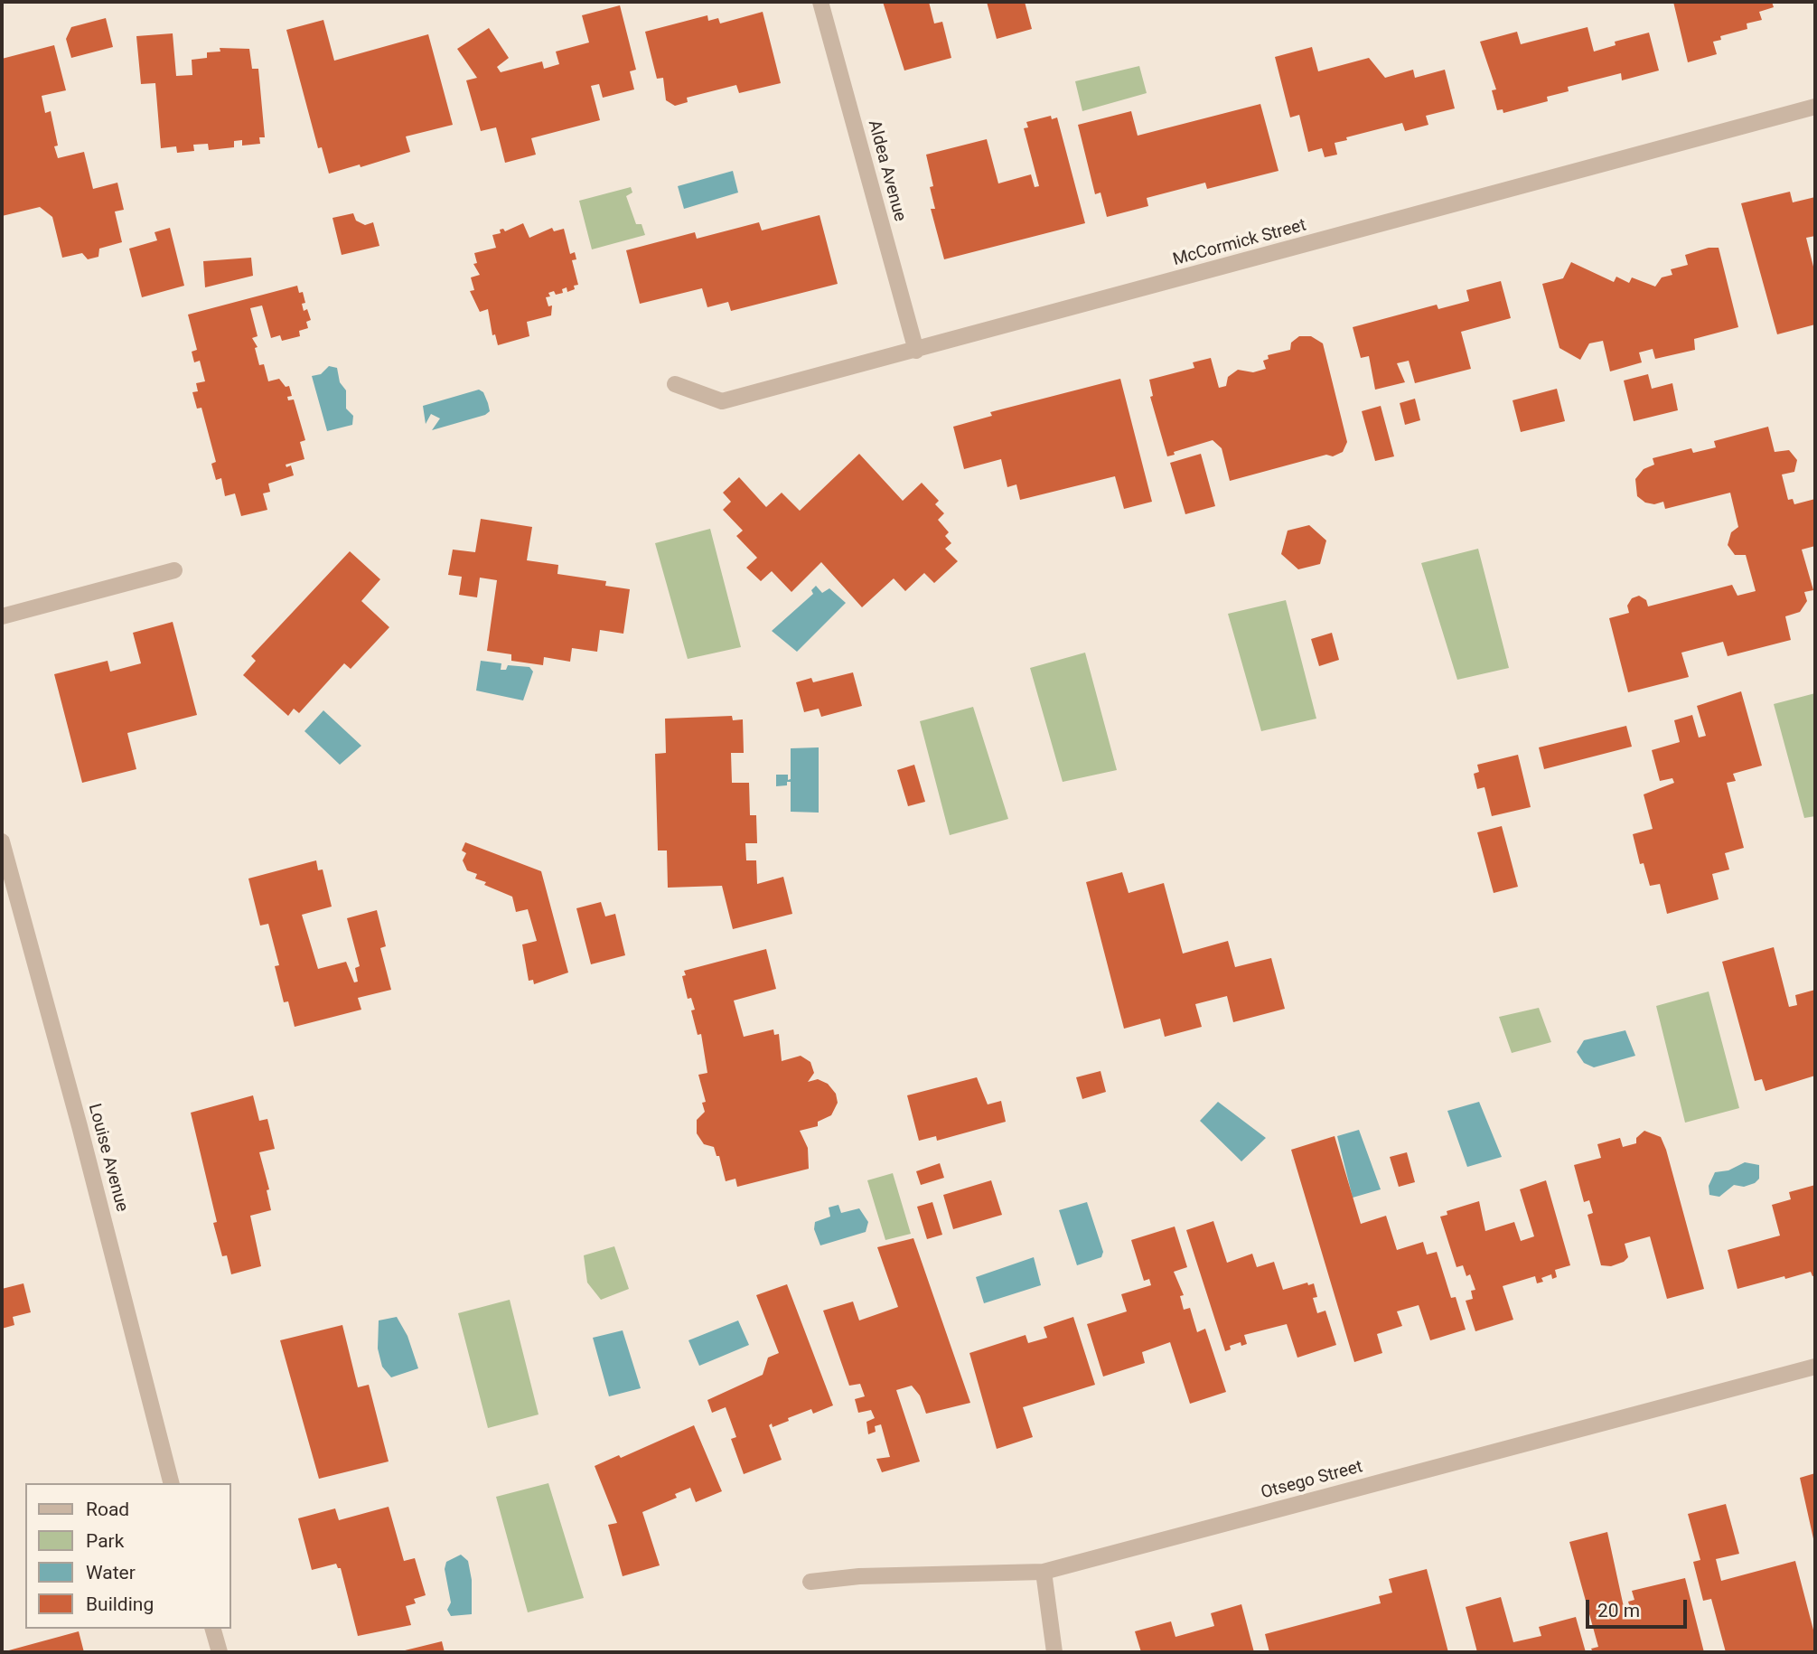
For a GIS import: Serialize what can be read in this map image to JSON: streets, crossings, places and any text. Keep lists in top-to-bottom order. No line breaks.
{"streets":{"street":["Aldea Avenue","McCormick Street","Louise Avenue","Otsego Street"]},"crossings":[["Aldea Avenue","McCormick Street"]],"legend":["Road","Park","Water","Building"],"scale_bar":"20 m"}
